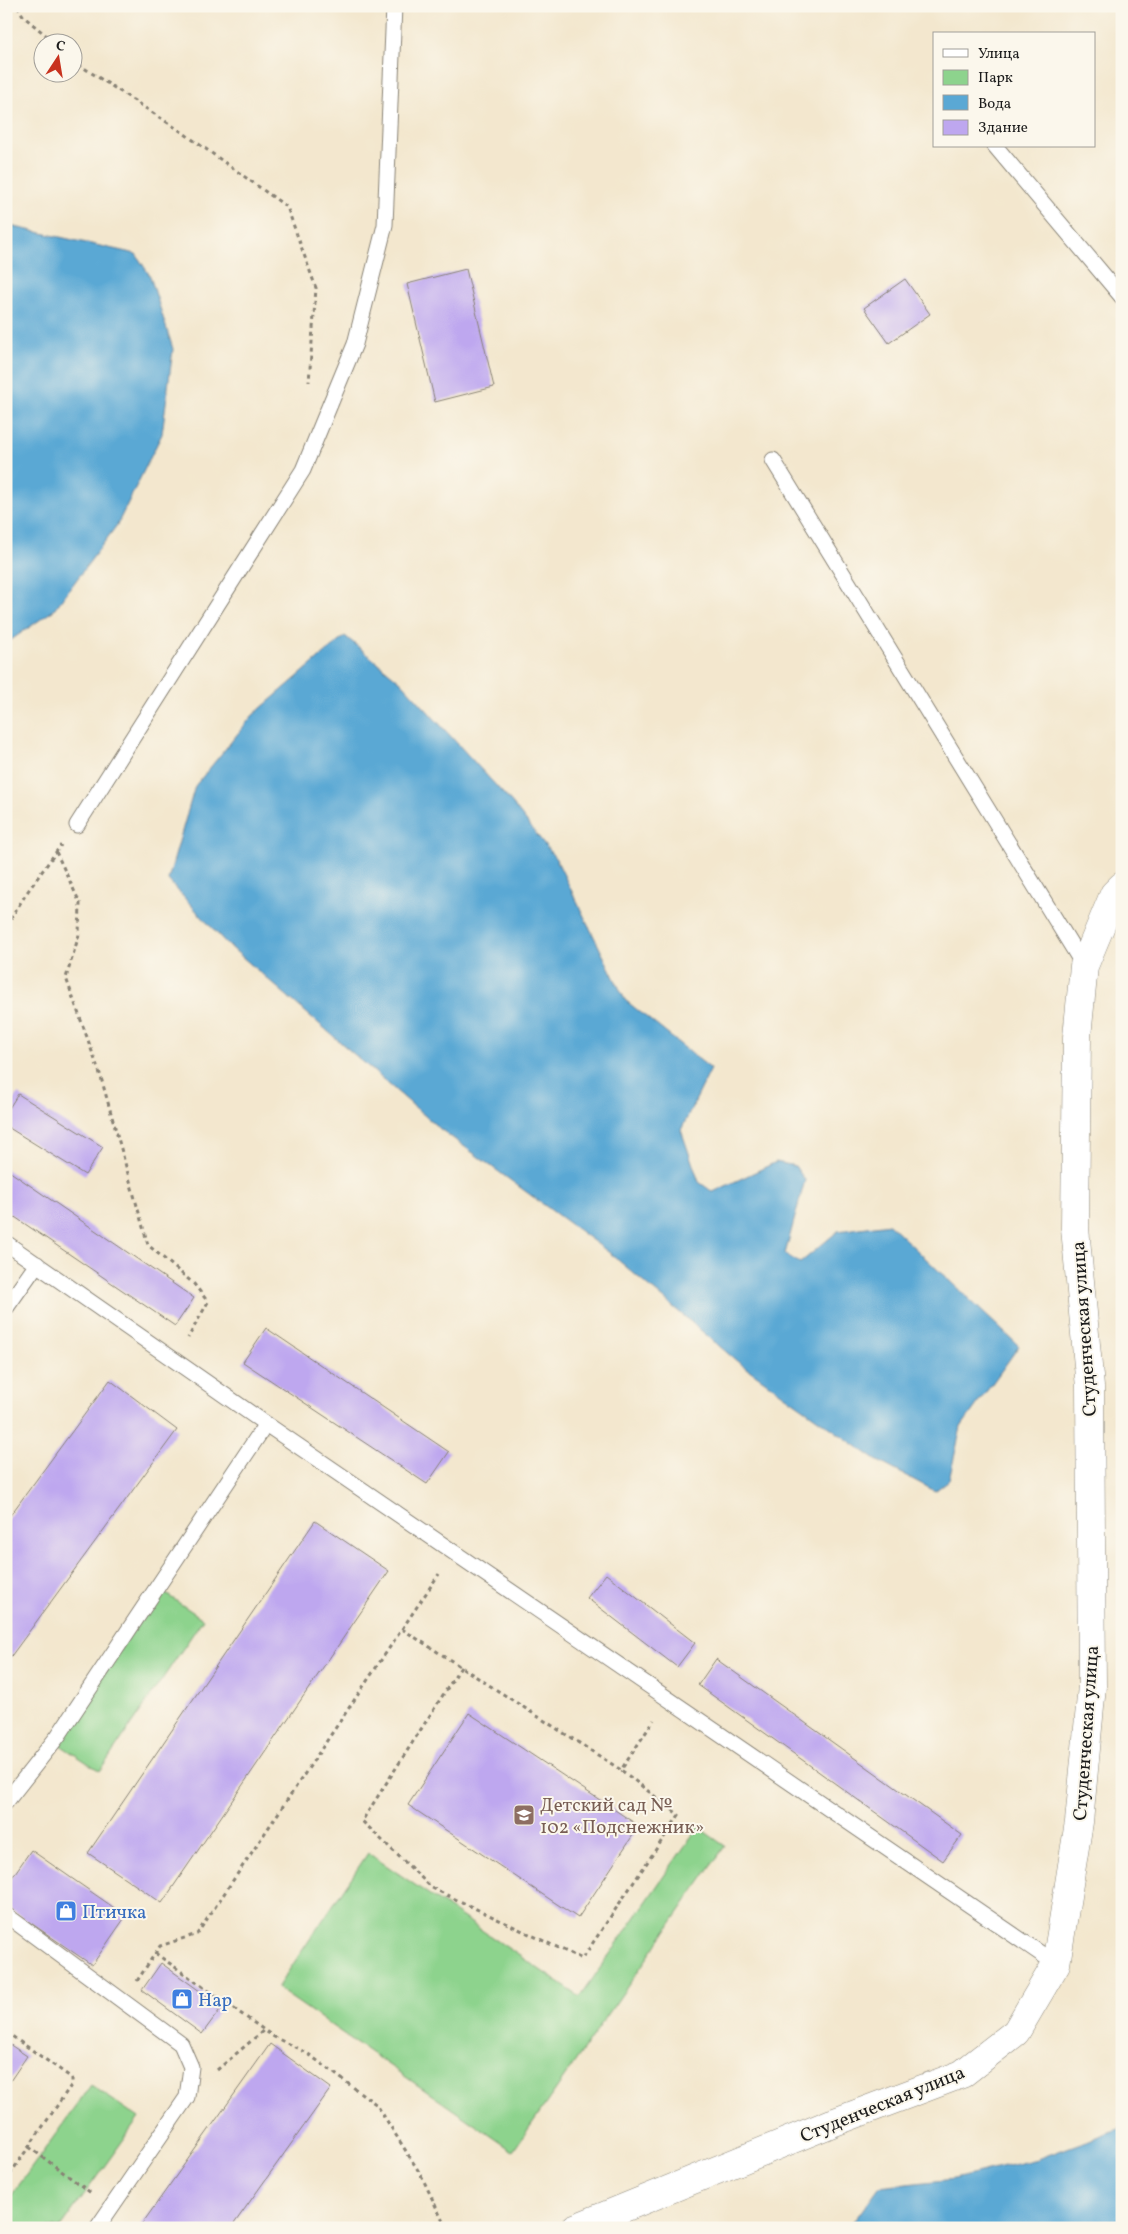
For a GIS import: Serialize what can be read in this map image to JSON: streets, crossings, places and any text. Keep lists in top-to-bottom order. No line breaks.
{"streets":{"street":["Студенческая улица"]},"places":{"school or university":["Детский сад № 102 «Подснежник»"],"shop":["Птичка","Нар"]},"legend":["Улица","Парк","Вода","Здание"],"north":"top"}
